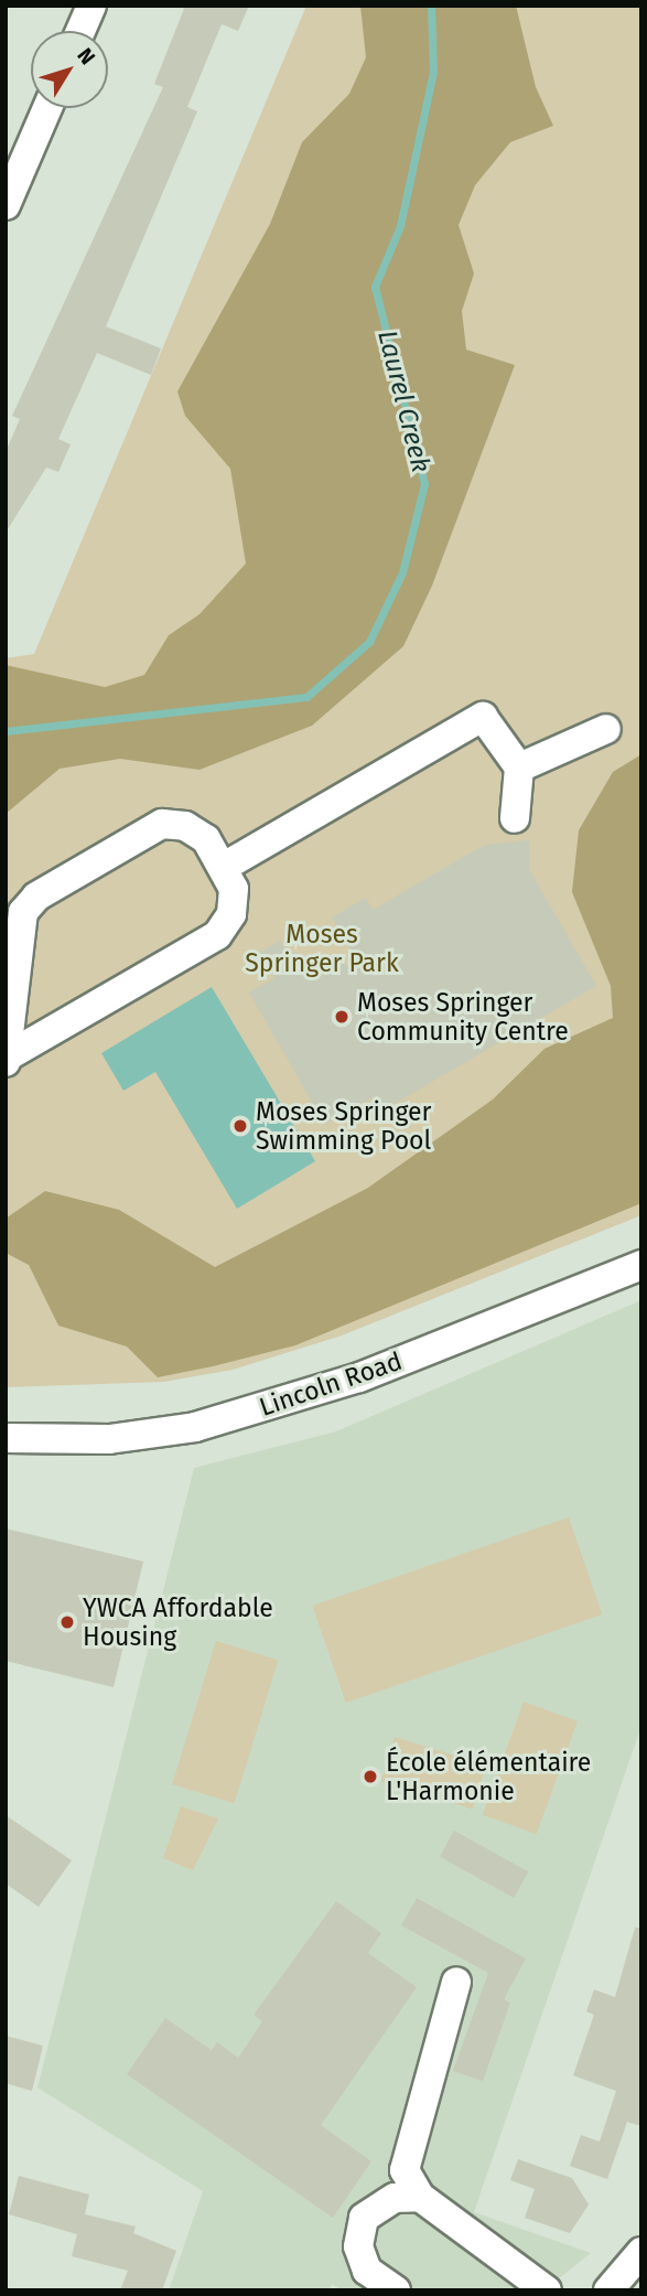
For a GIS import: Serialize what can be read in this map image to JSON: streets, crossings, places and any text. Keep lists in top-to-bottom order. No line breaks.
{"streets":{"street":["Lincoln Road"]},"water":["Laurel Creek"],"parks":["Moses Springer Park"],"places":["Moses Springer Community Centre","Moses Springer Swimming Pool","YWCA Affordable Housing","École élémentaire L'Harmonie"],"north":"top right"}
